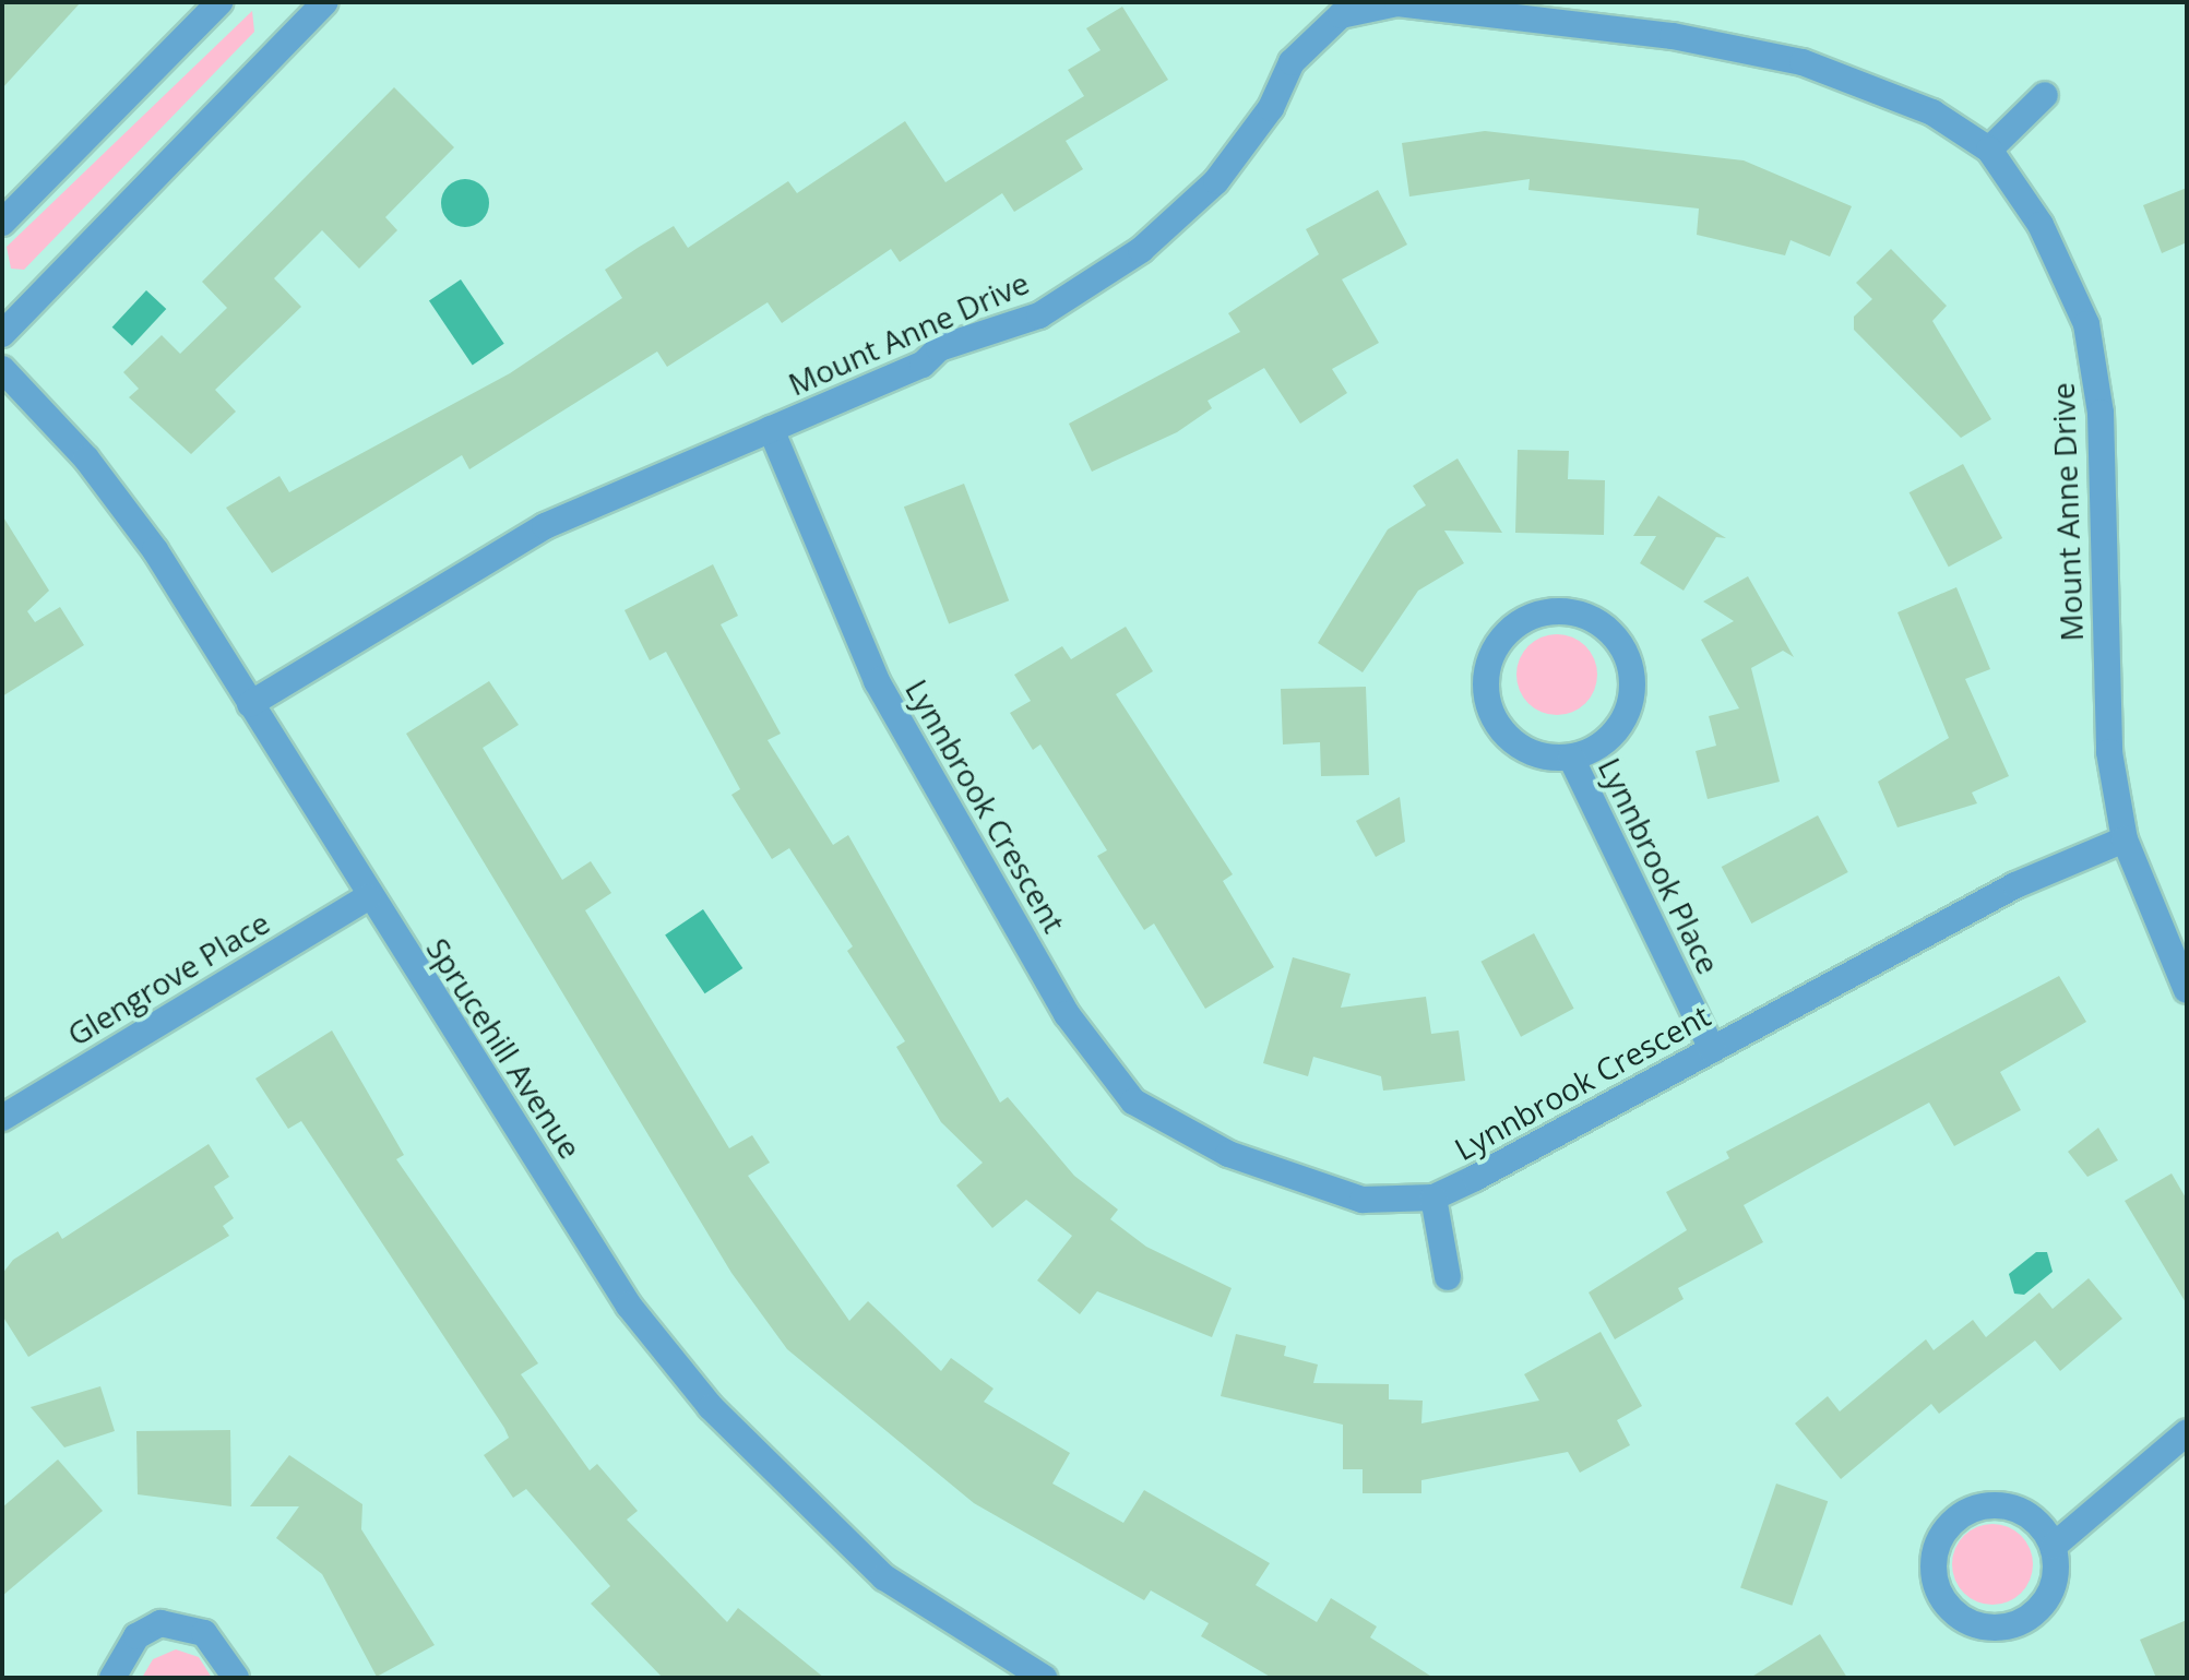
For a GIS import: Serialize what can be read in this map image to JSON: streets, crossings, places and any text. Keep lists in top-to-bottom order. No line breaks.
{"streets":{"street":["Mount Anne Drive","Lynnbrook Crescent","Lynnbrook Place","Glengrove Place","Sprucehill Avenue"]},"crossings":[["Mount Anne Drive","Lynnbrook Crescent"],["Mount Anne Drive","Sprucehill Avenue"],["Lynnbrook Crescent","Lynnbrook Place"],["Glengrove Place","Sprucehill Avenue"]]}
